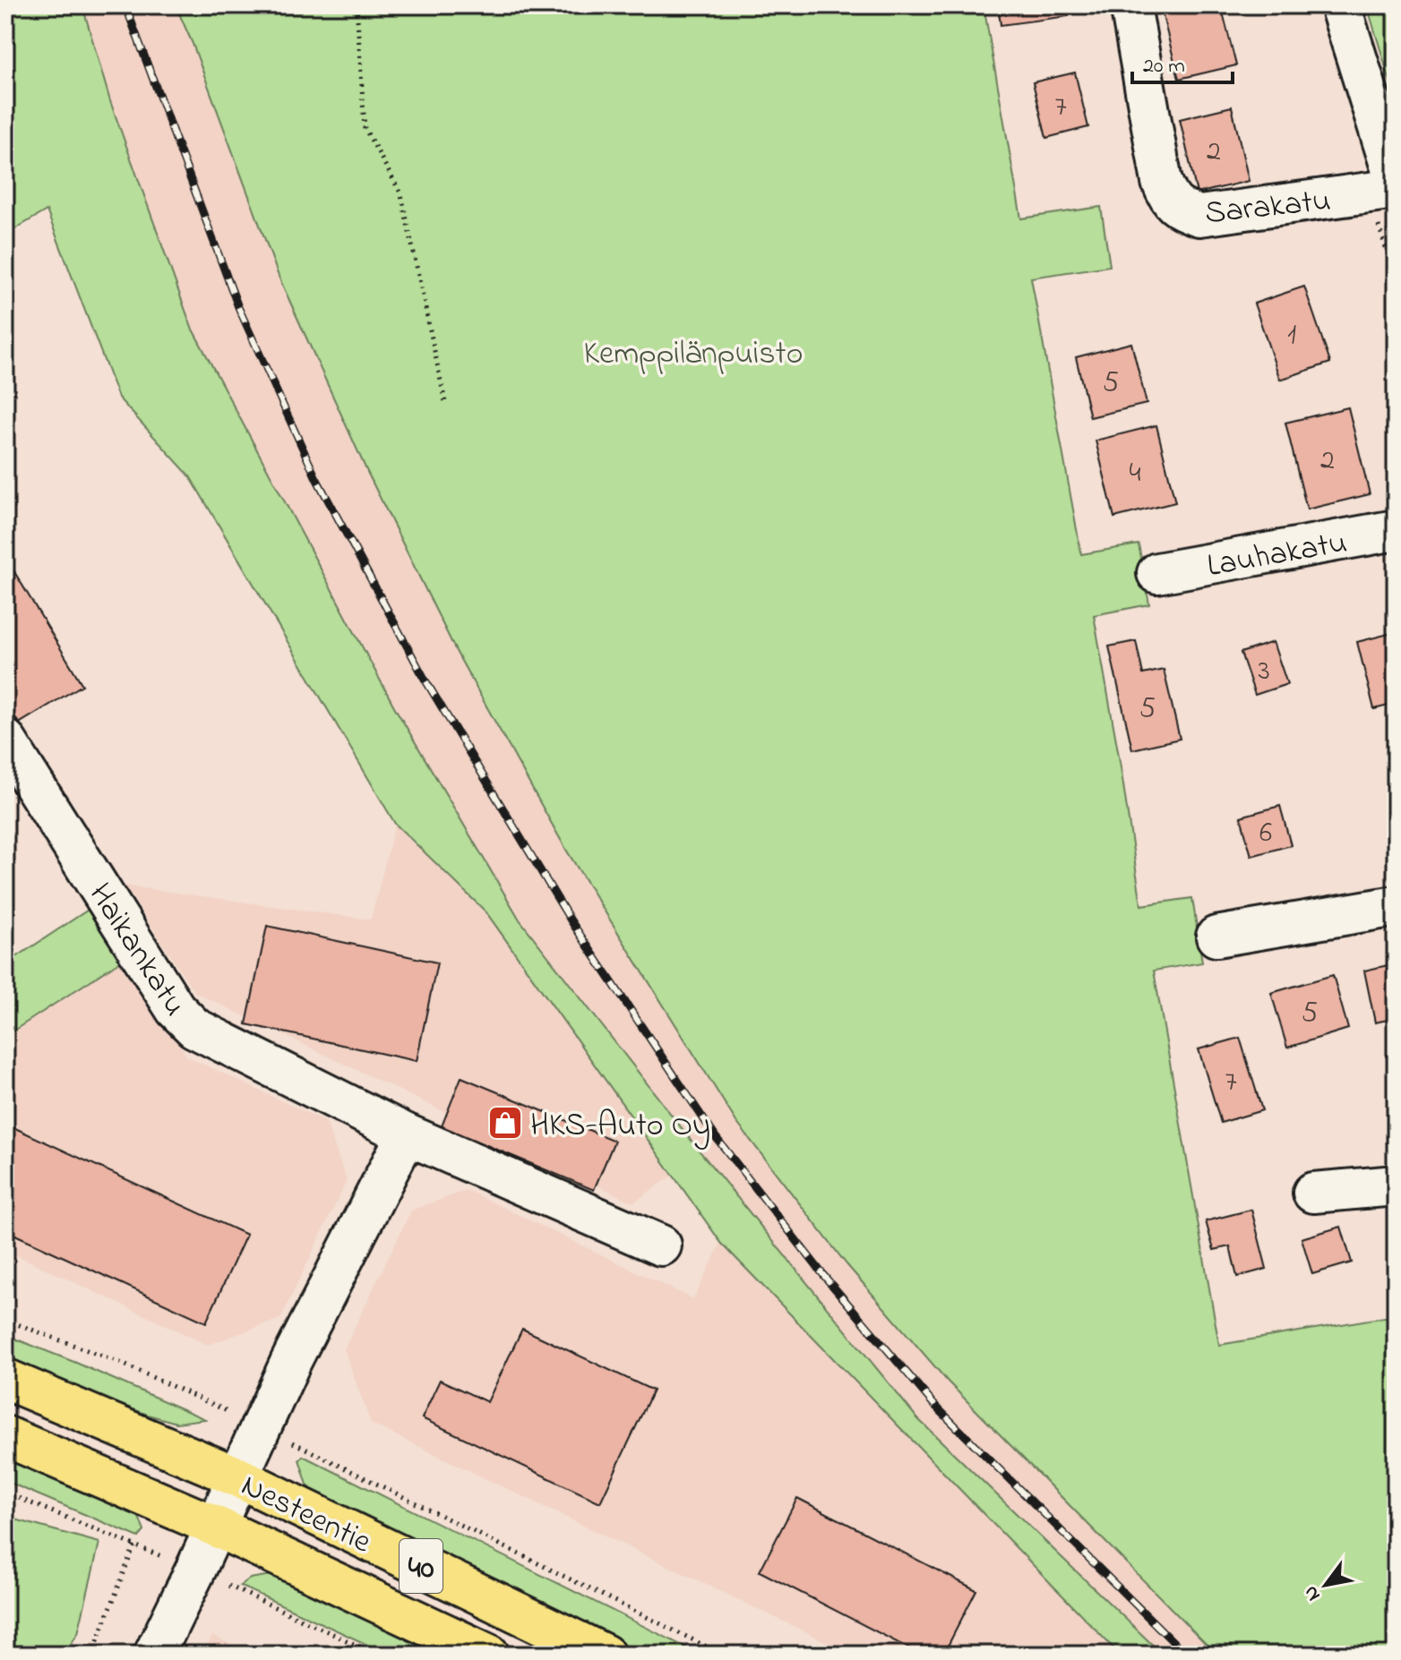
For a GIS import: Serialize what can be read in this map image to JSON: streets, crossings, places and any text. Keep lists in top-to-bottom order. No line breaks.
{"streets":{"main road":["Nesteentie","40"],"street":["Sarakatu","Lauhakatu","Haikankatu"]},"parks":["Kemppilänpuisto"],"places":{"shop":["HKS-Auto Oy"]},"house_numbers":["7","2","1","5","2","4","3","5","6","5","7"],"scale_bar":"20 m","north":"bottom left"}
